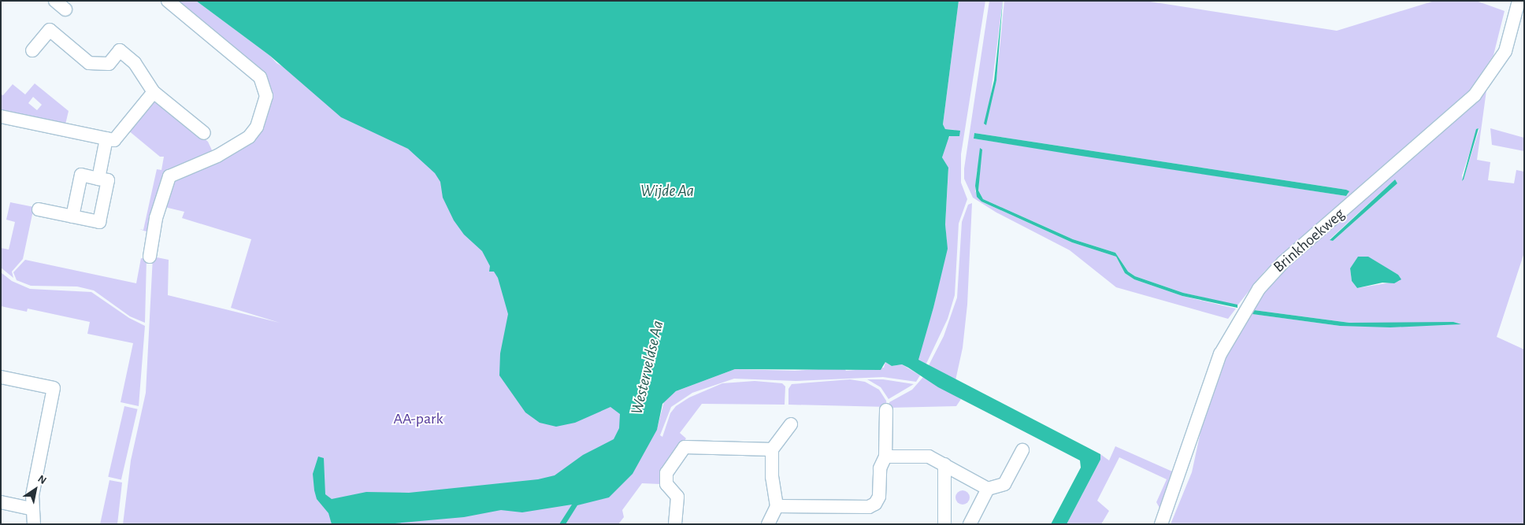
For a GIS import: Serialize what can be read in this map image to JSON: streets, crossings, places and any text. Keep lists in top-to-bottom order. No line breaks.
{"streets":{"street":["Brinkhoekweg"]},"water":["Wijde Aa","Westerveldse Aa"],"parks":["AA-park"],"north":"top right"}
